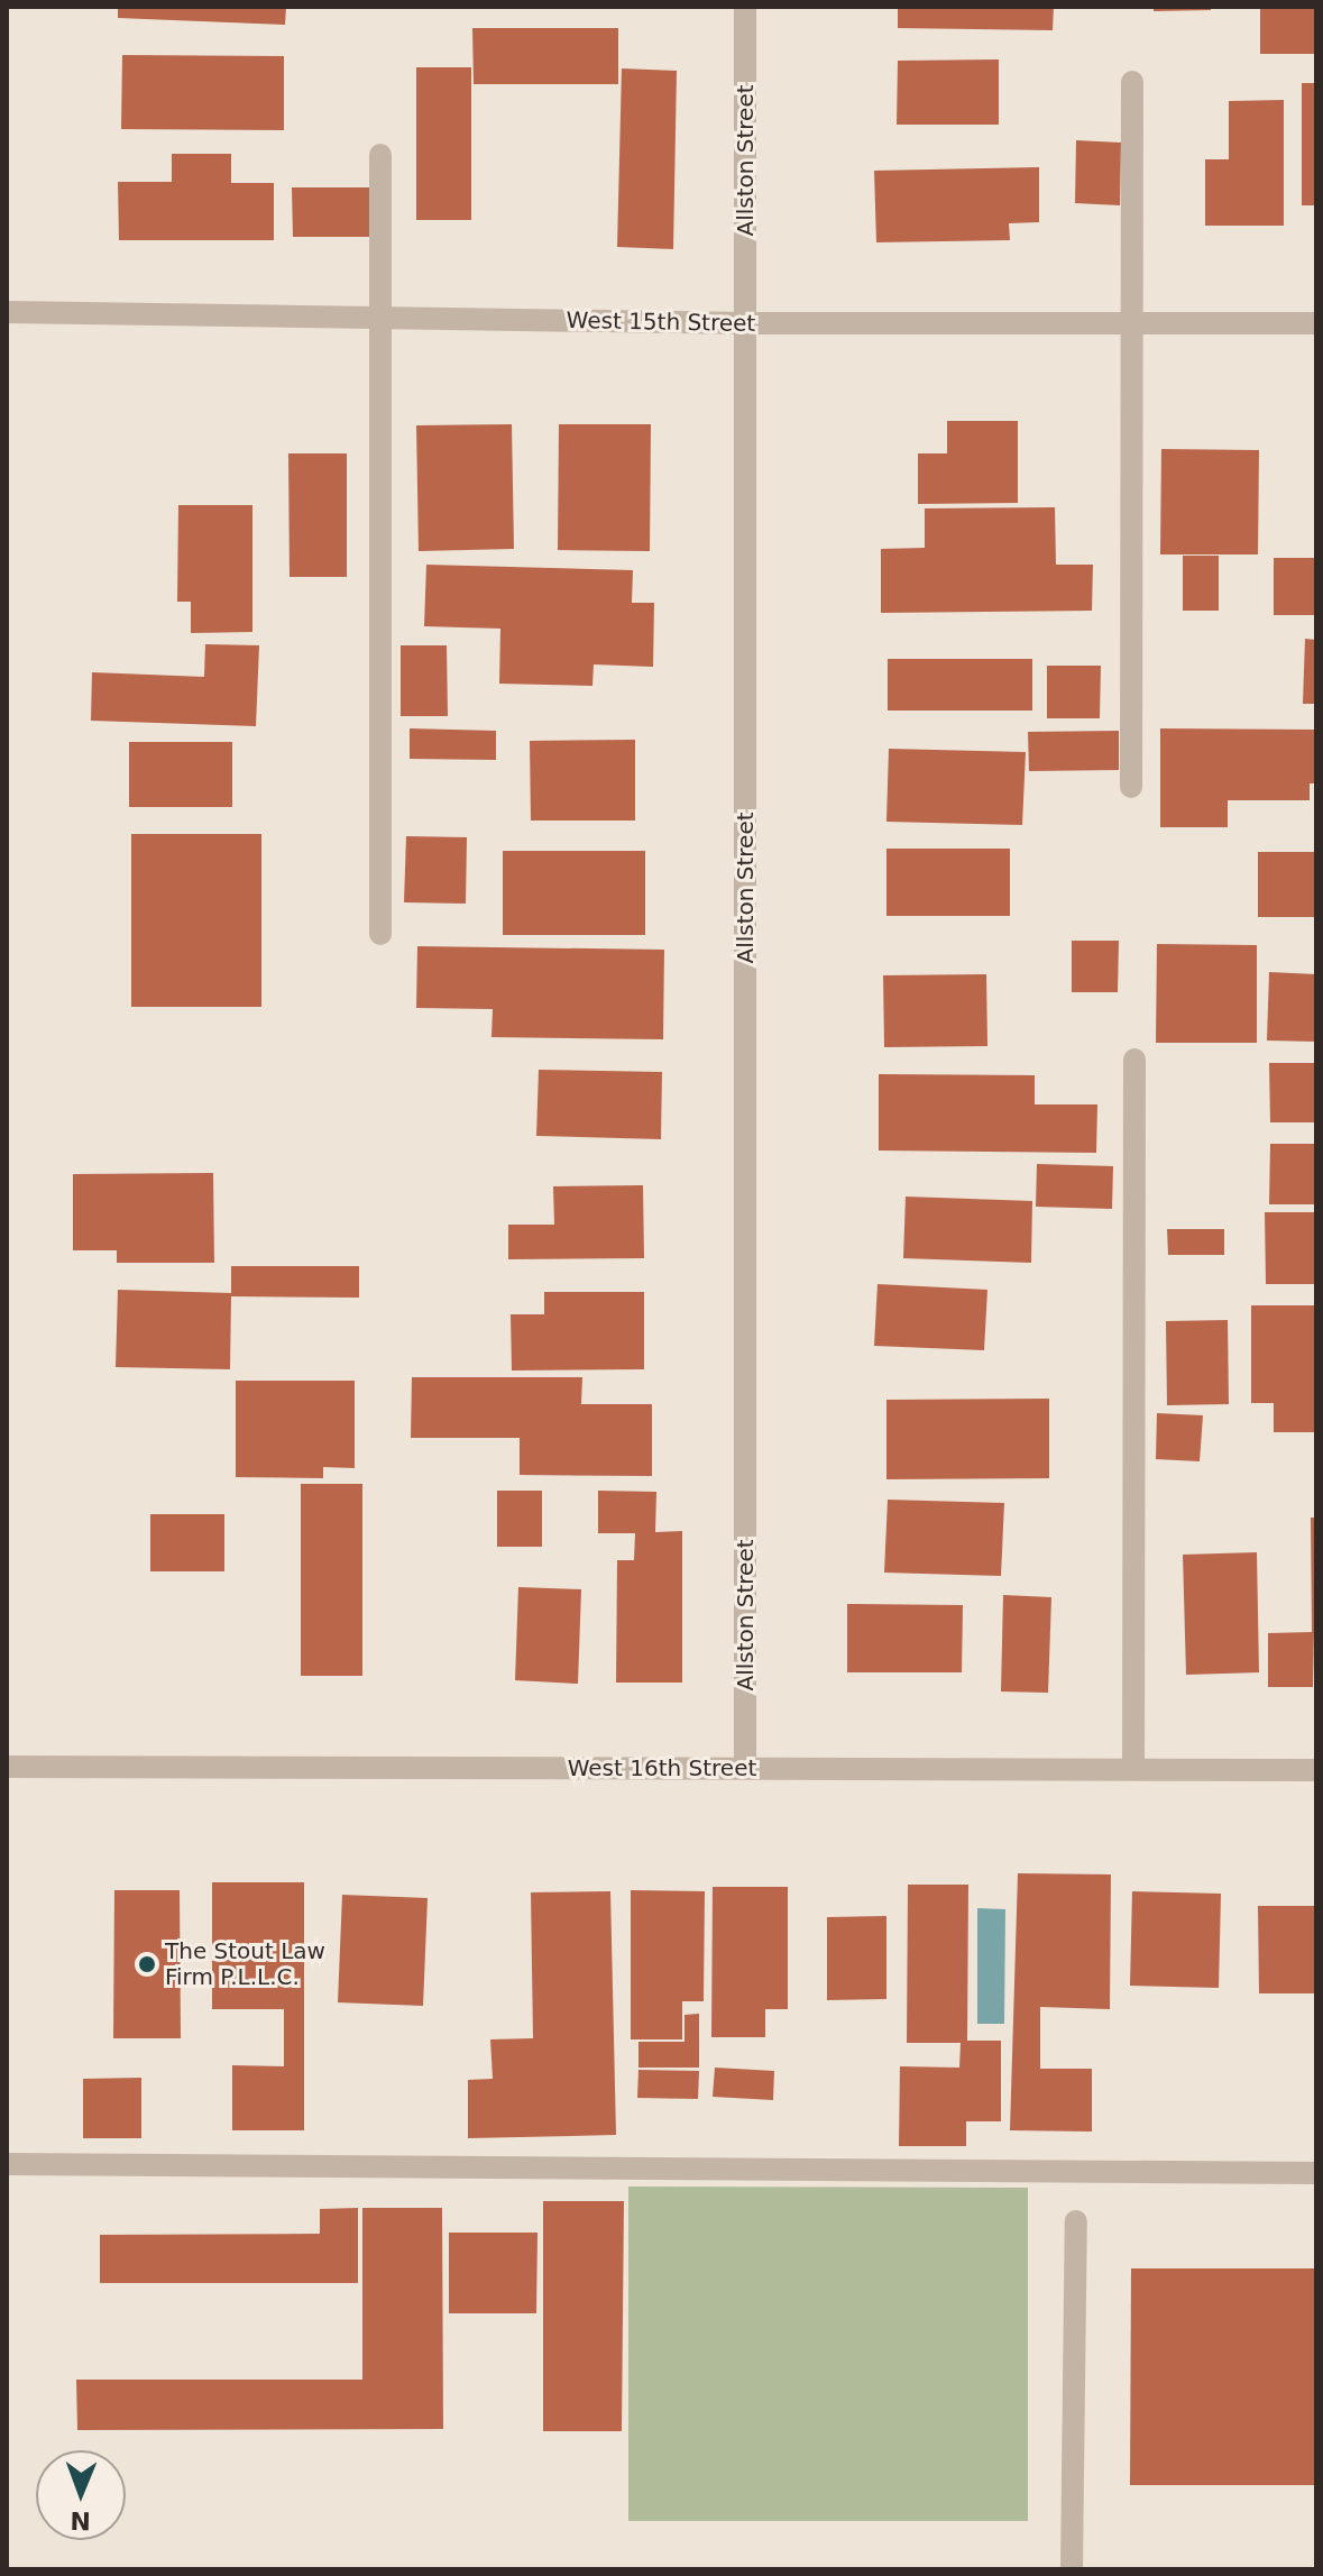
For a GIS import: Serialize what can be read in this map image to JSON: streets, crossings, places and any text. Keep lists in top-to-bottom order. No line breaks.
{"streets":{"street":["Allston Street","West 15th Street","West 16th Street"]},"crossings":[["Allston Street","West 15th Street"],["Allston Street","West 16th Street"]],"places":["The Stout Law Firm P.L.L.C."],"north":"bottom"}
